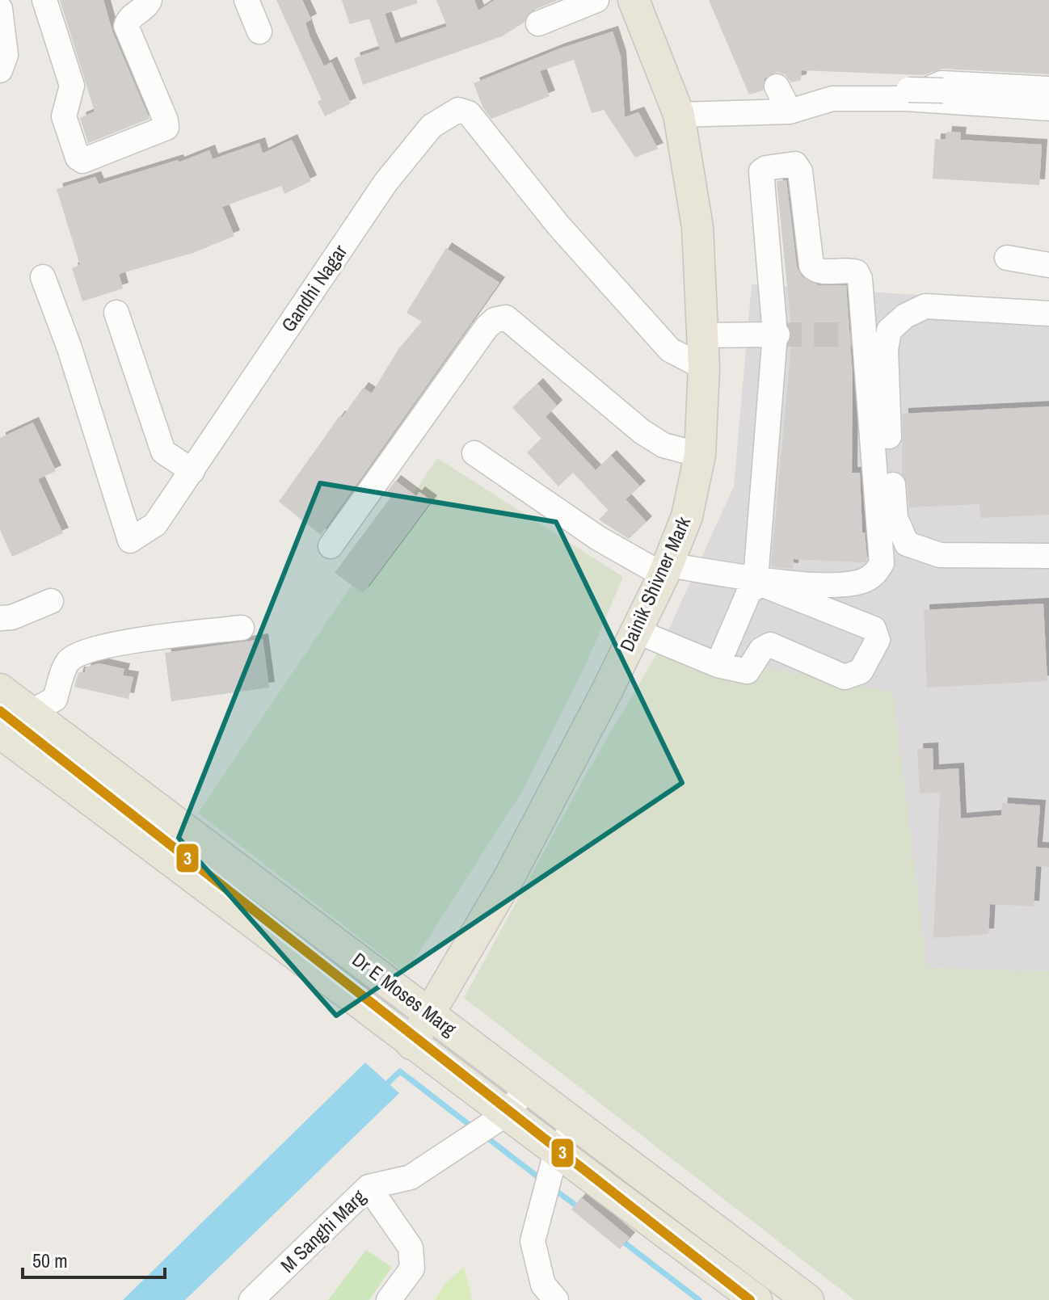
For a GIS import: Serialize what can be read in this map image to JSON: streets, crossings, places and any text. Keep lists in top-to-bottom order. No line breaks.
{"streets":{"main road":["Dainik Shivner Mark","Dr E Moses Marg"],"street":["Gandhi Nagar","M Sanghi Marg"]},"crossings":[["Gandhi Nagar","Dainik Shivner Mark"],["Dainik Shivner Mark","Dr E Moses Marg"],["Dr E Moses Marg","M Sanghi Marg"]],"lines":["transit line 3"],"scale_bar":"50 m"}
